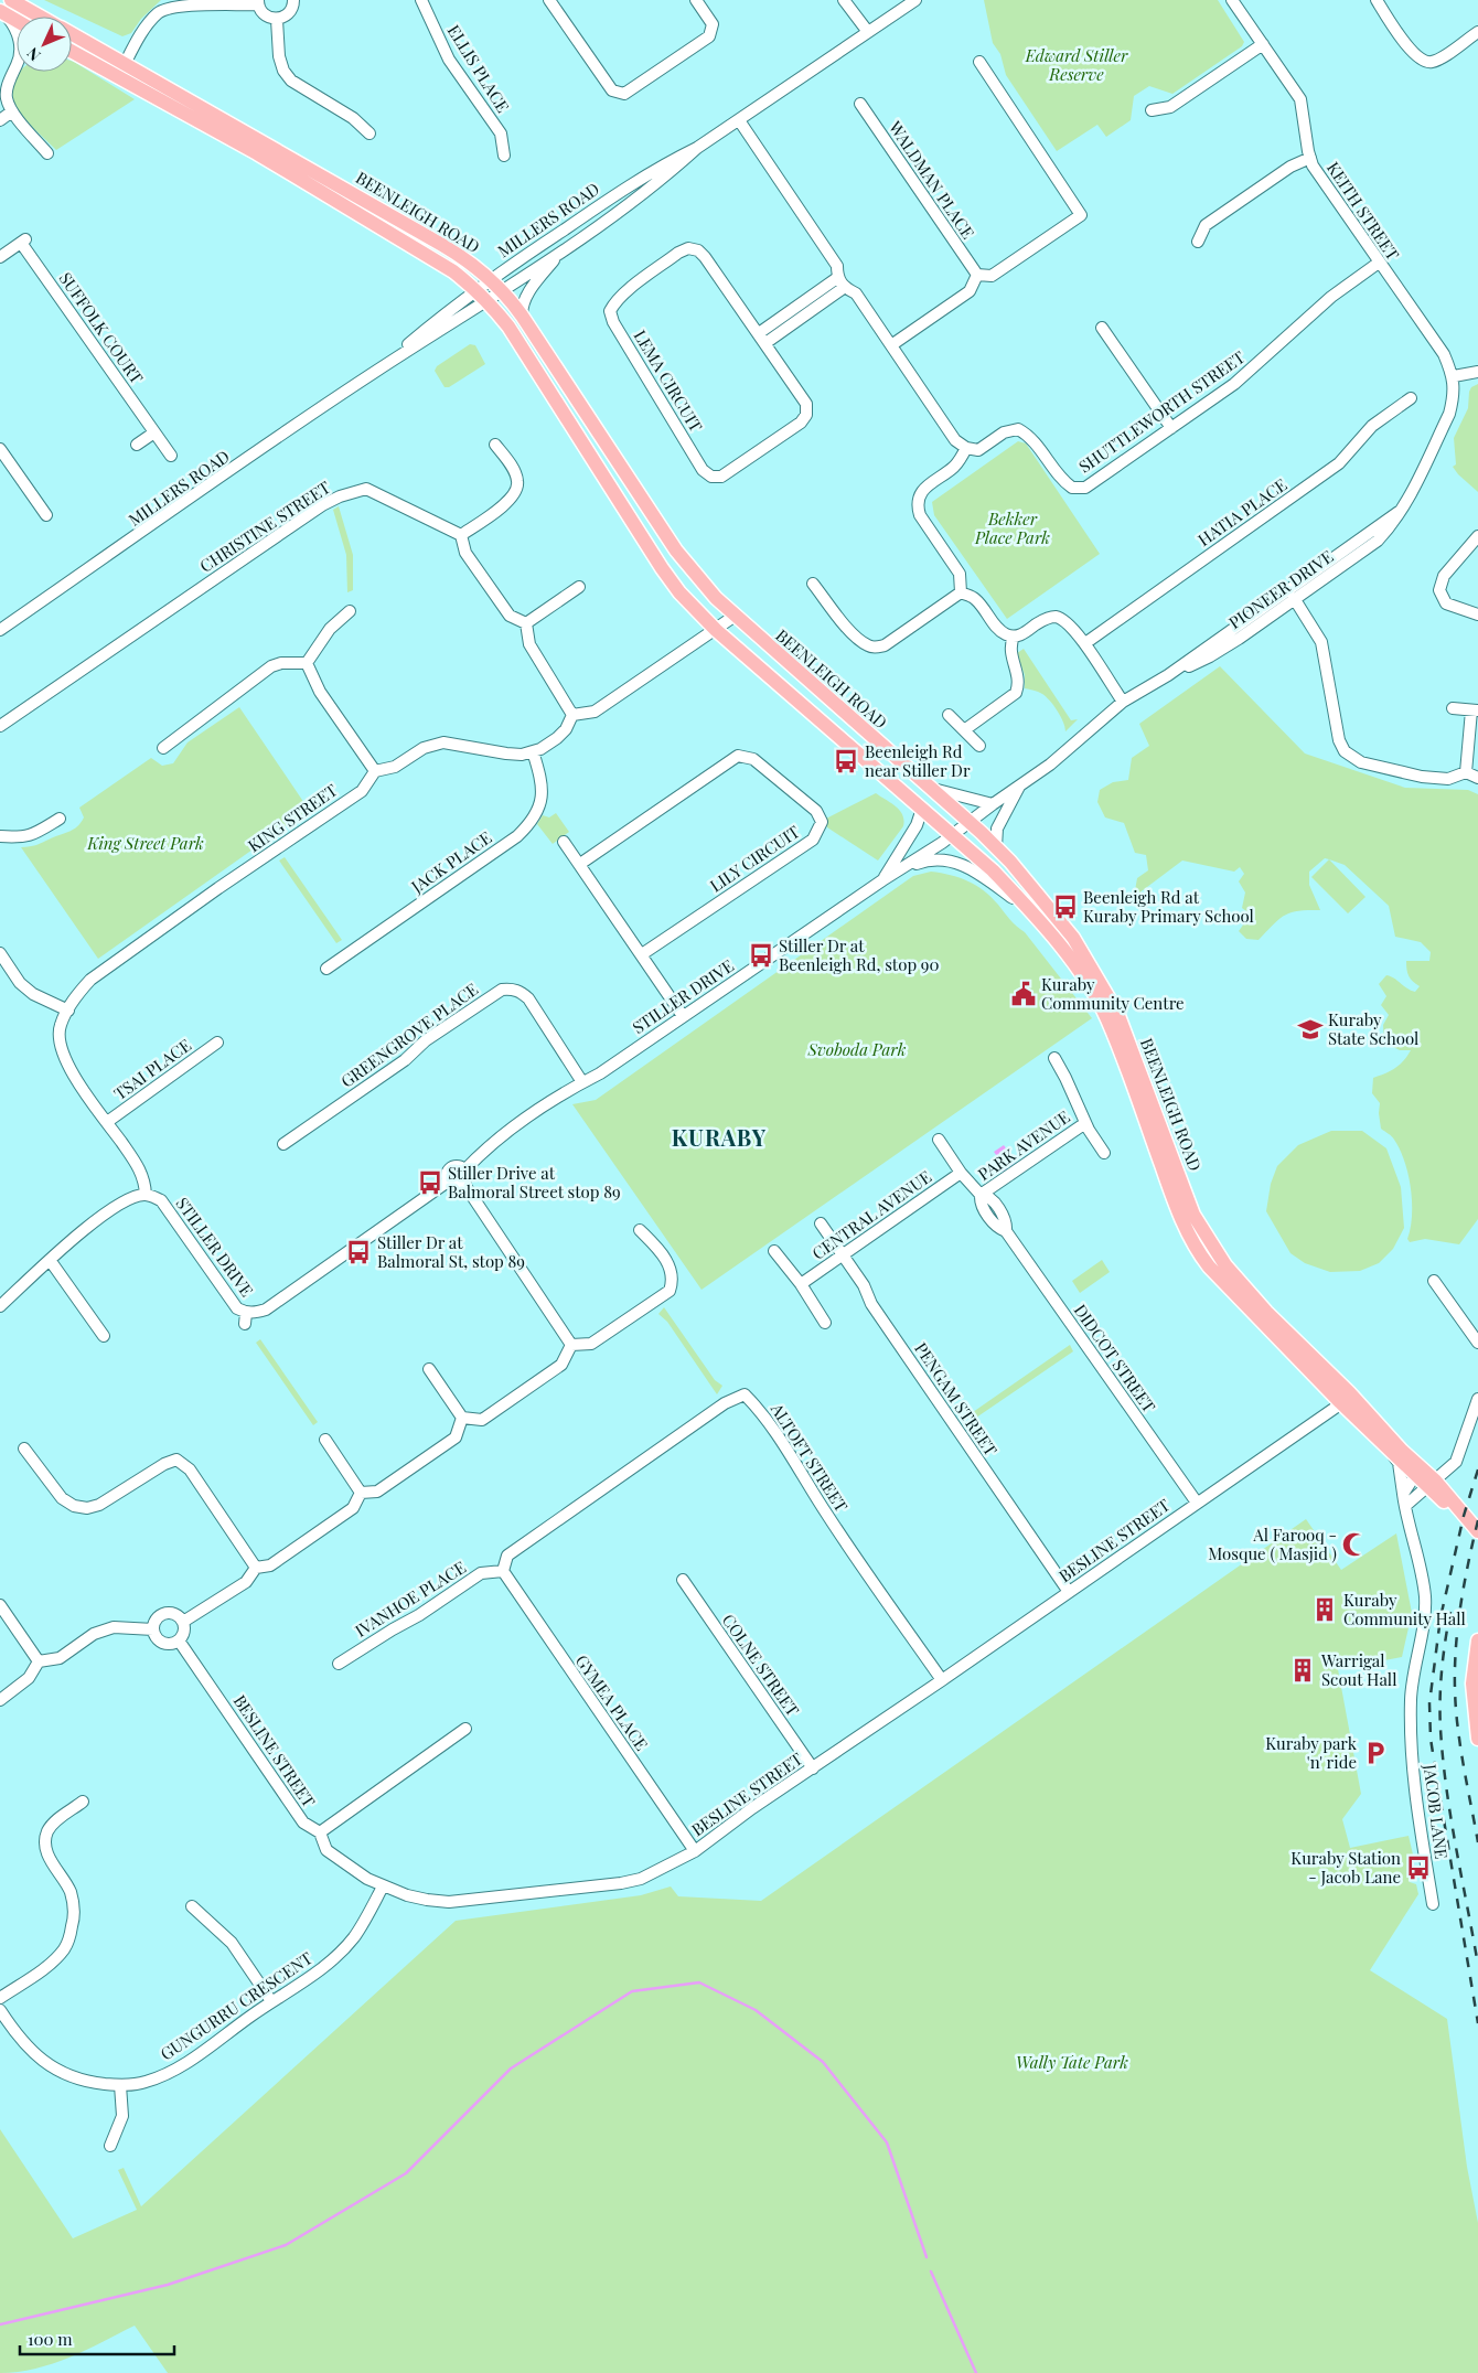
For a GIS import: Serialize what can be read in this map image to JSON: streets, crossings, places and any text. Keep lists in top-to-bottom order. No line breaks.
{"streets":{"main road":["BEENLEIGH ROAD"],"street":["ELLIS PLACE","WALDMAN PLACE","KEITH STREET","MILLERS ROAD","SUFFOLK COURT","LEMA CIRCUIT","SHUTTLEWORTH STREET","HATIA PLACE","CHRISTINE STREET","PIONEER DRIVE","KING STREET","LILY CIRCUIT","JACK PLACE","STILLER DRIVE","GREENGROVE PLACE","TSAI PLACE","PARK AVENUE","CENTRAL AVENUE","DIDCOT STREET","PENGAM STREET","ALTOFT STREET","BESLINE STREET","IVANHOE PLACE","COLNE STREET","GYMEA PLACE","JACOB LANE","GUNGURRU CRESCENT"]},"crossings":[["KEITH STREET","SHUTTLEWORTH STREET"],["KEITH STREET","PIONEER DRIVE"],["BEENLEIGH ROAD","MILLERS ROAD"],["BEENLEIGH ROAD","PIONEER DRIVE"],["BEENLEIGH ROAD","STILLER DRIVE"],["BEENLEIGH ROAD","BESLINE STREET"],["BEENLEIGH ROAD","JACOB LANE"],["PIONEER DRIVE","STILLER DRIVE"],["KING STREET","STILLER DRIVE"],["KING STREET","TSAI PLACE"],["STILLER DRIVE","GREENGROVE PLACE"],["PARK AVENUE","DIDCOT STREET"],["CENTRAL AVENUE","DIDCOT STREET"],["CENTRAL AVENUE","PENGAM STREET"],["DIDCOT STREET","BESLINE STREET"],["PENGAM STREET","BESLINE STREET"],["ALTOFT STREET","BESLINE STREET"],["ALTOFT STREET","IVANHOE PLACE"],["ALTOFT STREET","GYMEA PLACE"],["BESLINE STREET","COLNE STREET"],["BESLINE STREET","GYMEA PLACE"],["BESLINE STREET","GUNGURRU CRESCENT"],["IVANHOE PLACE","GYMEA PLACE"]],"districts":["KURABY"],"parks":["Edward Stiller Reserve","Bekker Place Park","King Street Park","Svoboda Park","Wally Tate Park"],"places":{"bus stop":["Beenleigh Rd near Stiller Dr","Beenleigh Rd at Kuraby Primary School","Stiller Dr at Beenleigh Rd, stop 90","Stiller Drive at Balmoral Street stop 89","Stiller Dr at Balmoral St, stop 89","Kuraby Station - Jacob Lane"],"public building":["Kuraby Community Centre"],"school or university":["Kuraby State School"],"mosque":["Al Farooq - Mosque ( Masjid )"],"building":["Kuraby Community Hall","Warrigal Scout Hall"],"parking":["Kuraby park 'n' ride"]},"scale_bar":"100 m","north":"bottom left"}
